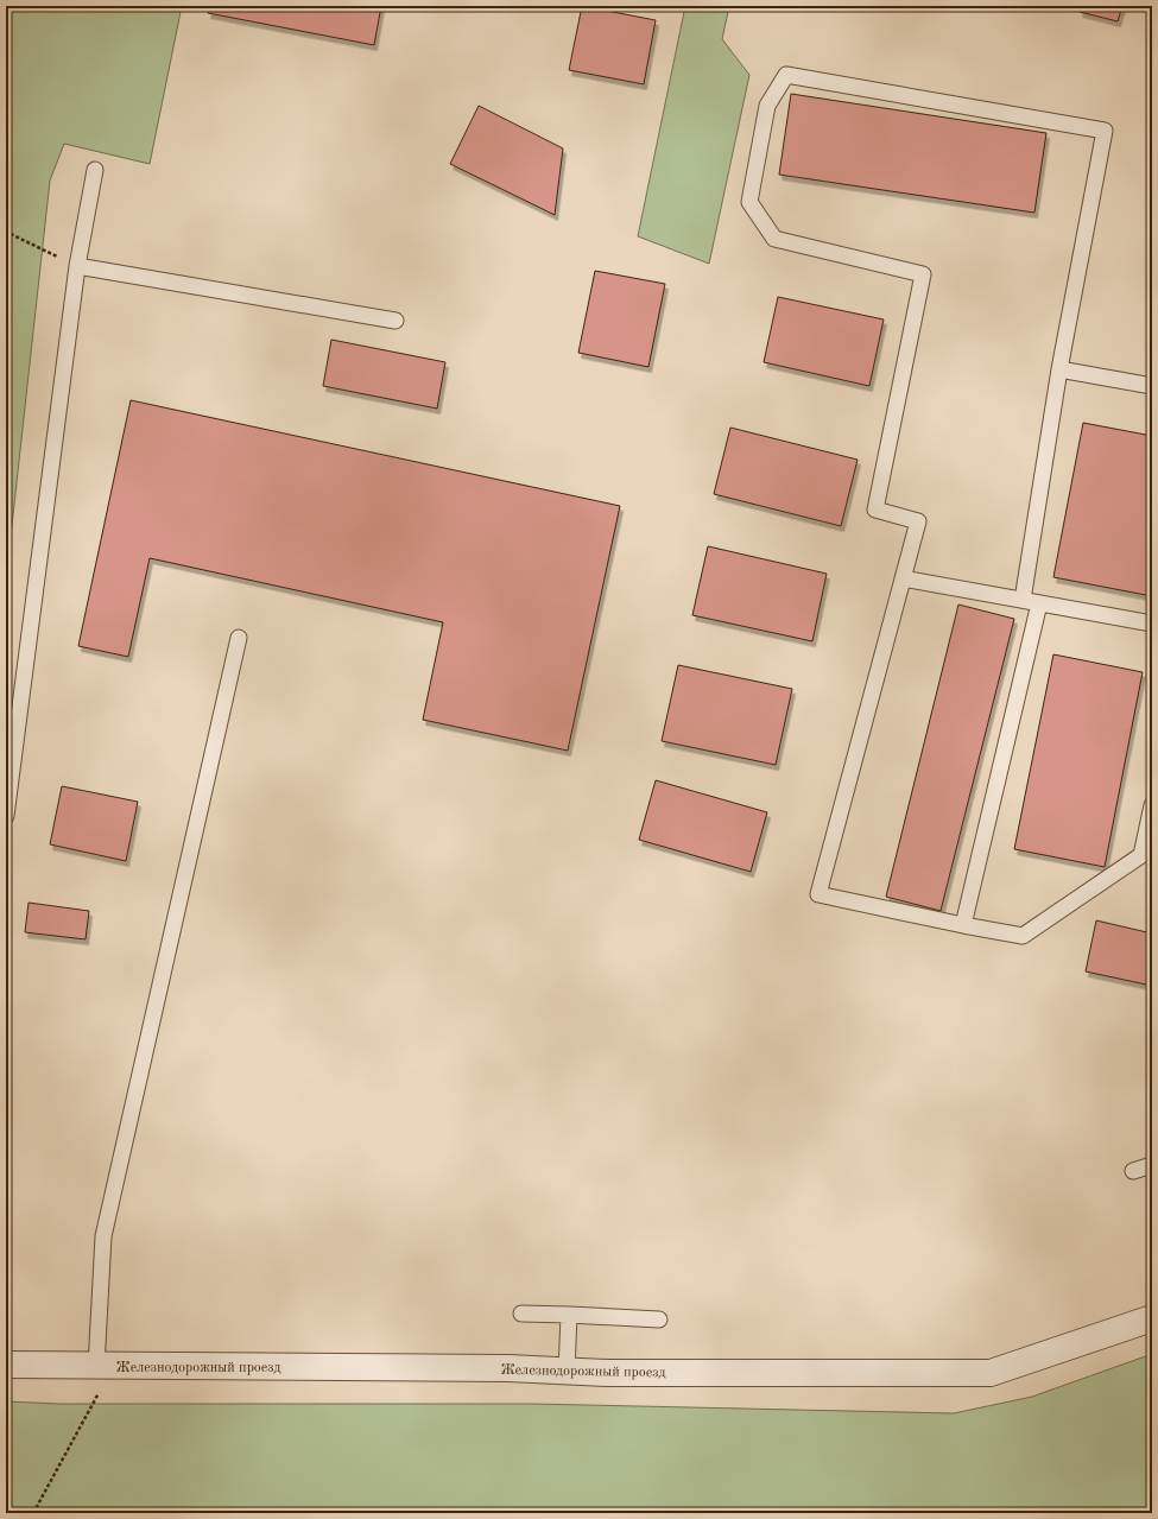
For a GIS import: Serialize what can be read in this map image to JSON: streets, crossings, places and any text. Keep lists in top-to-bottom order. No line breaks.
{"streets":{"street":["Железнодорожный проезд"]}}
